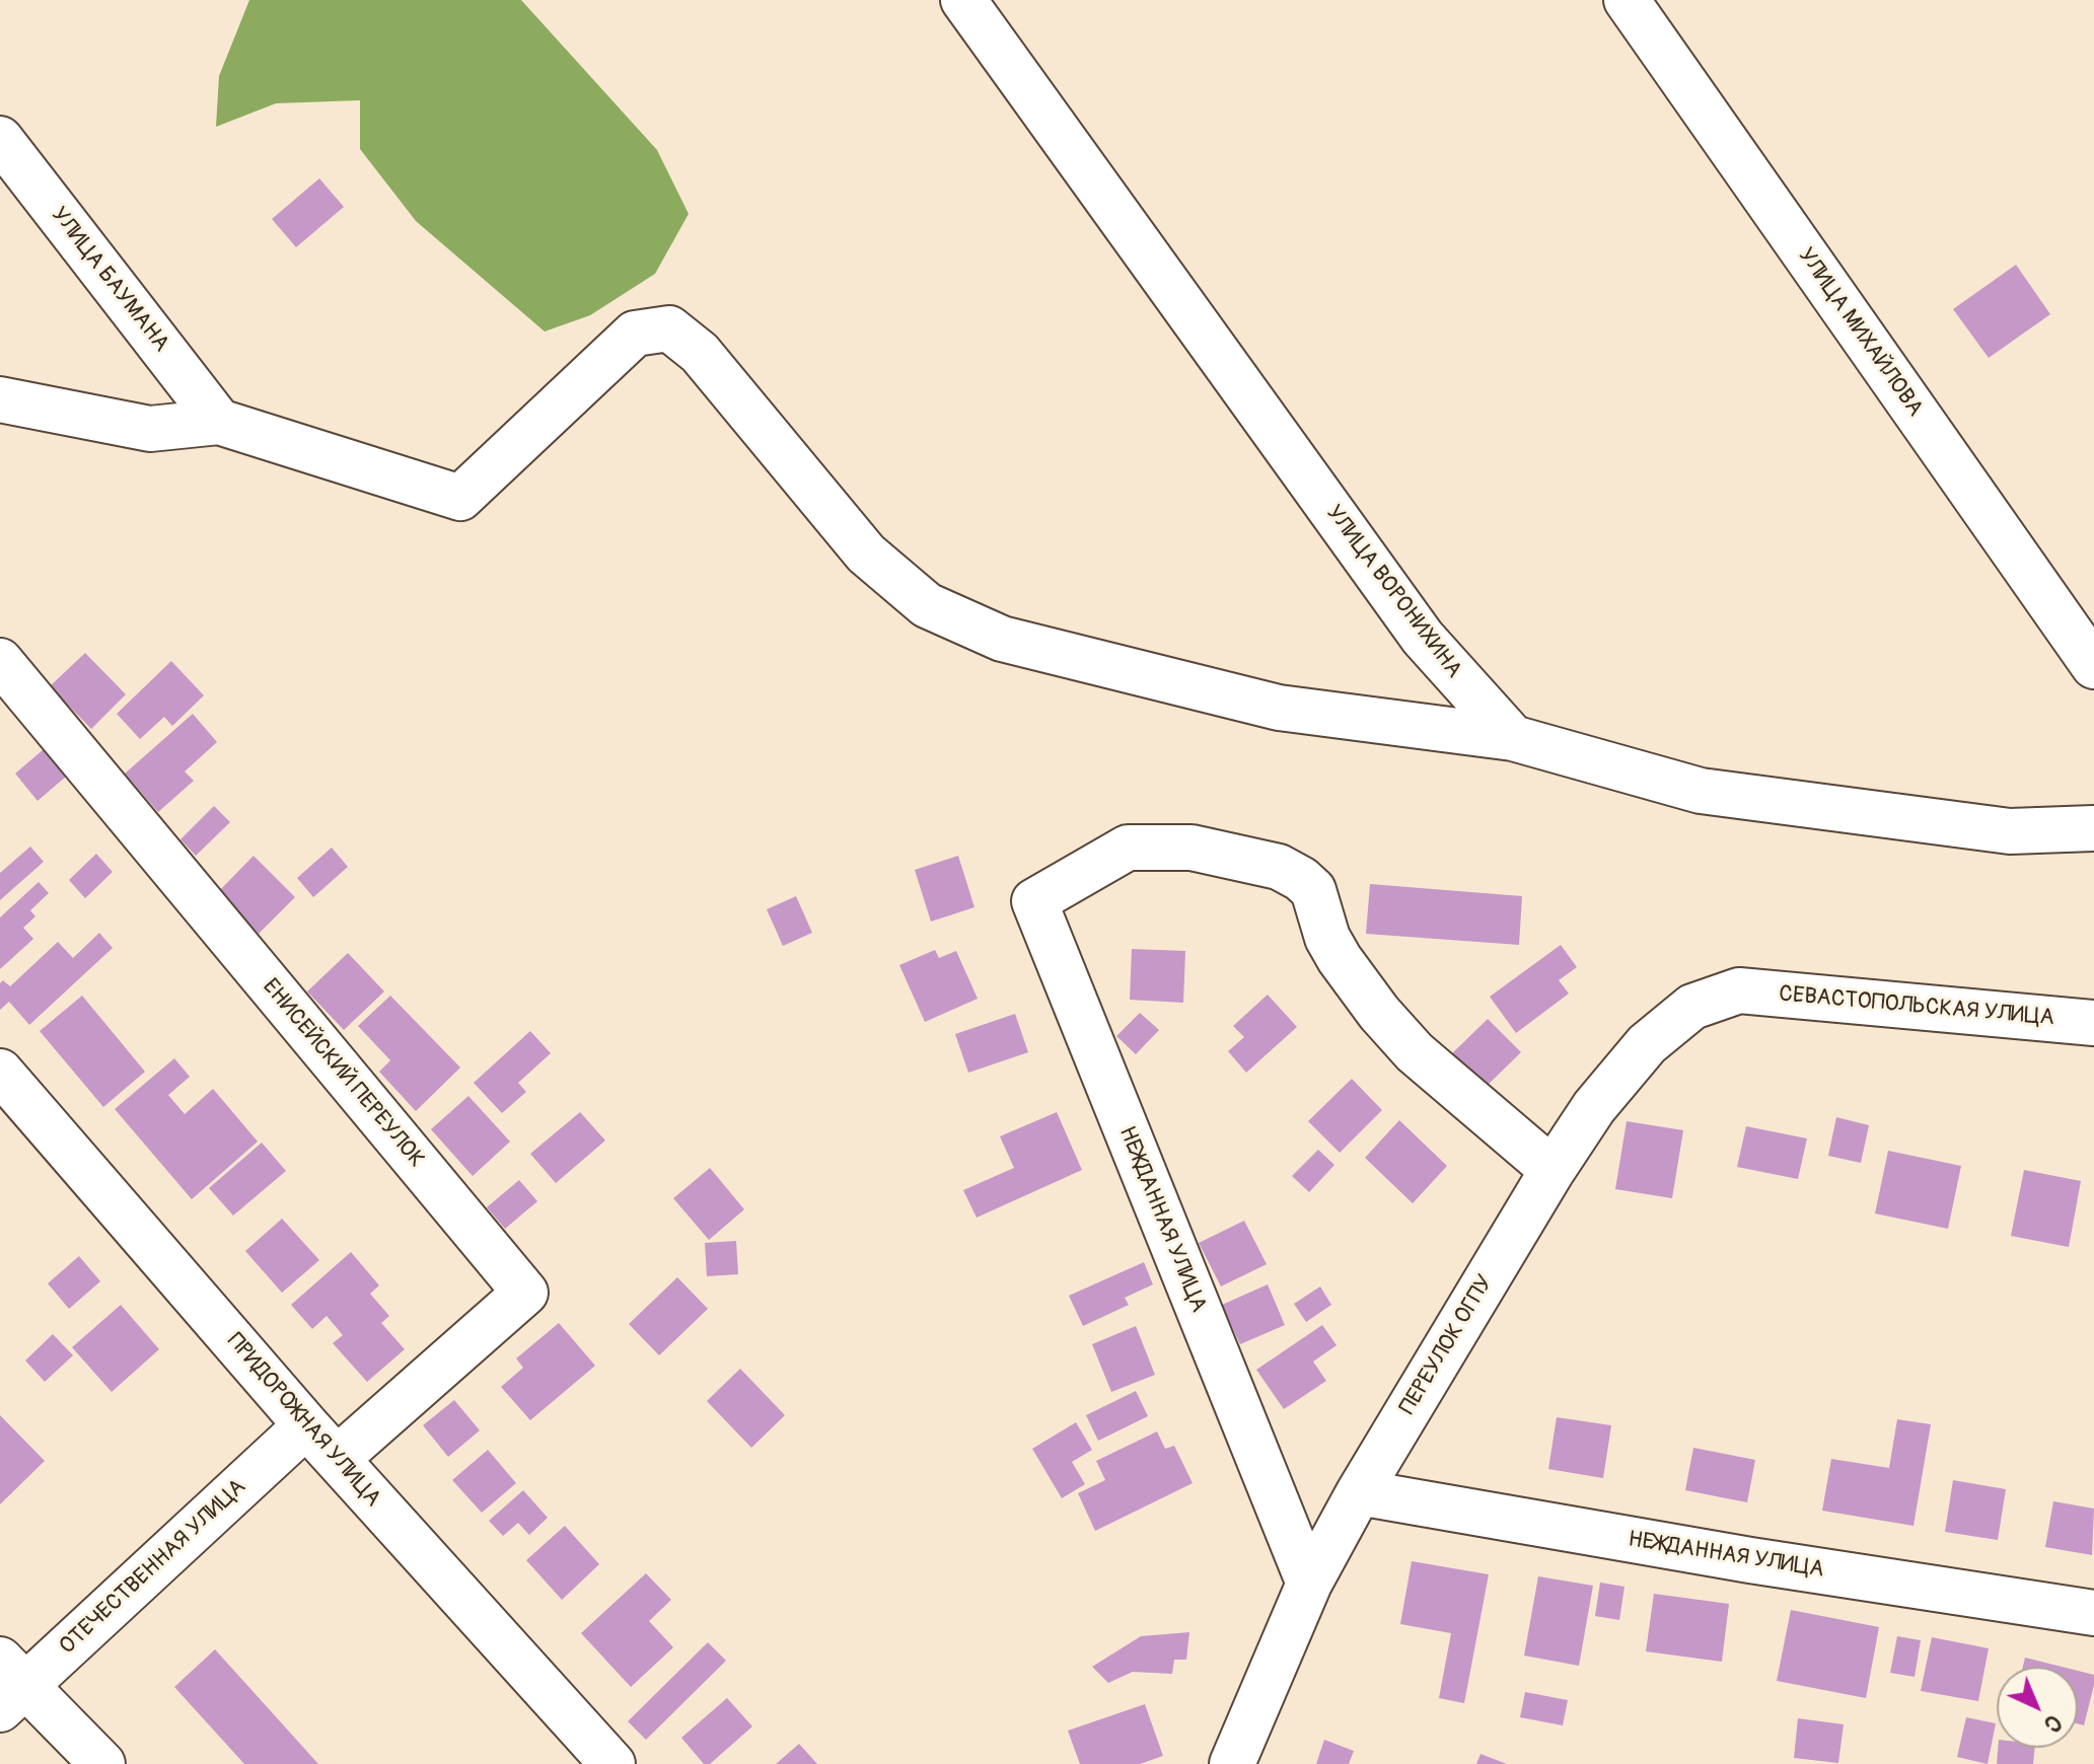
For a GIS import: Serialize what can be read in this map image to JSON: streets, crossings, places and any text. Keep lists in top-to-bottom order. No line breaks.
{"streets":{"street":["УЛИЦА БАУМАНА","УЛИЦА МИХАЙЛОВА","УЛИЦА ВОРОНИХИНА","СЕВАСТОПОЛЬСКАЯ УЛИЦА","ЕНИСЕЙСКИЙ ПЕРЕУЛОК","НЕЖДАННАЯ УЛИЦА","ПЕРЕУЛОК ОГПУ","ПРИДОРОЖНАЯ УЛИЦА","ОТЕЧЕСТВЕННАЯ УЛИЦА"]},"crossings":[["СЕВАСТОПОЛЬСКАЯ УЛИЦА","ПЕРЕУЛОК ОГПУ"],["ЕНИСЕЙСКИЙ ПЕРЕУЛОК","ПРИДОРОЖНАЯ УЛИЦА"],["НЕЖДАННАЯ УЛИЦА","ПЕРЕУЛОК ОГПУ"],["ПРИДОРОЖНАЯ УЛИЦА","ОТЕЧЕСТВЕННАЯ УЛИЦА"]],"north":"bottom right"}
